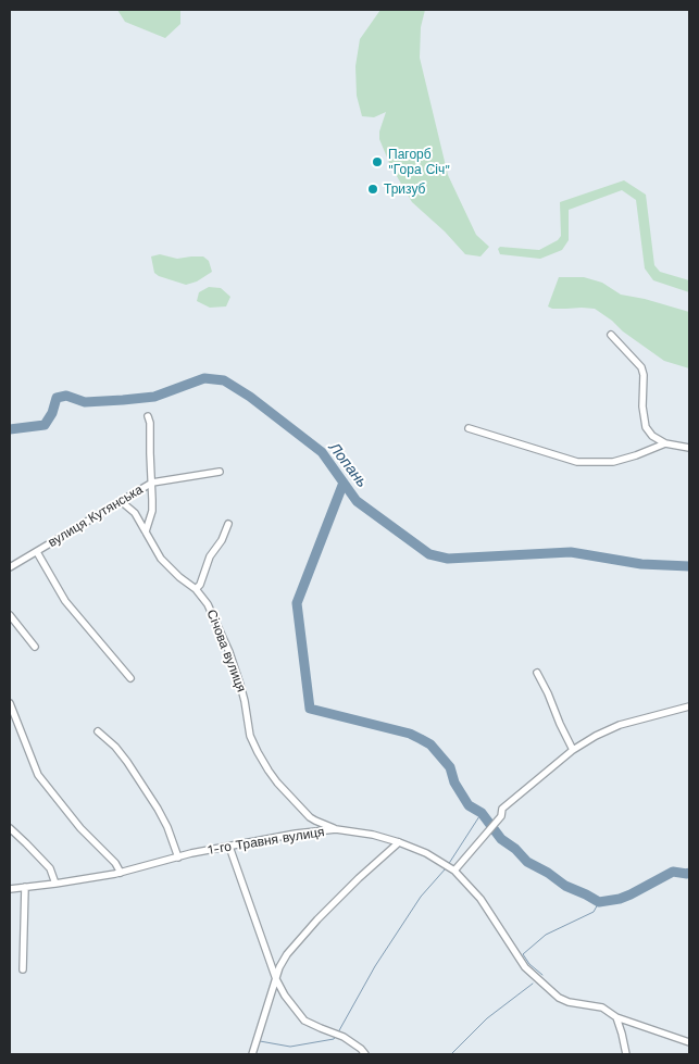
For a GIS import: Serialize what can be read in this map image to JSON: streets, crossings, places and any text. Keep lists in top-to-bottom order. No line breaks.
{"streets":{"street":["вулиця Кутянська","Січова вулиця","1-го Травня вулиця"]},"crossings":[["вулиця Кутянська","Січова вулиця"],["Січова вулиця","1-го Травня вулиця"]],"water":["Лопань"],"places":["Пагорб \"Гора Січ\"","Тризуб"]}
